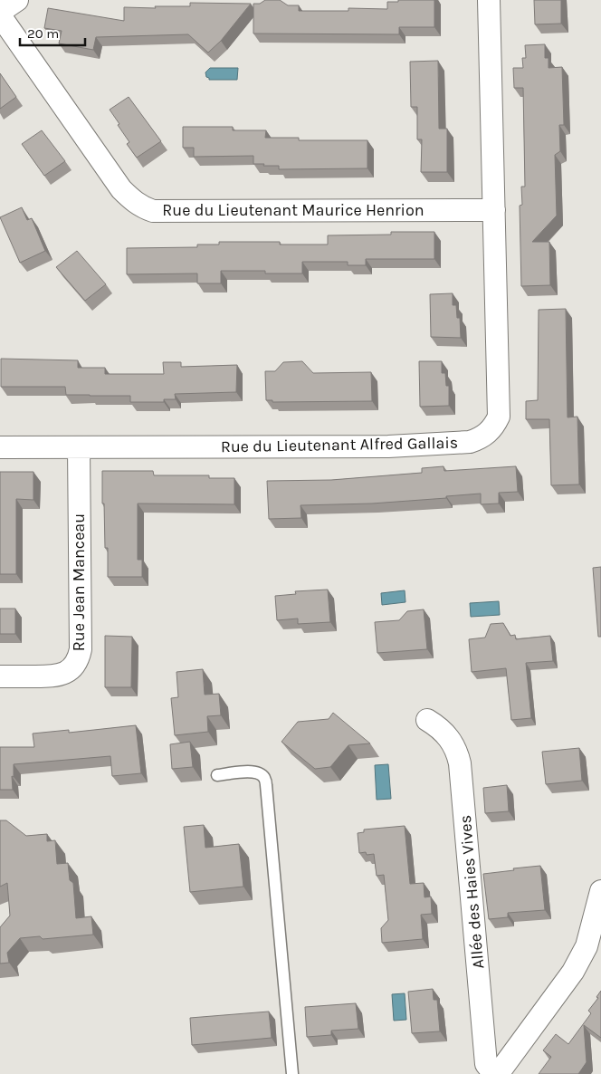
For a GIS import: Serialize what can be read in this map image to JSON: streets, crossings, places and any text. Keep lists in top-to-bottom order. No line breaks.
{"streets":{"street":["Rue du Lieutenant Maurice Henrion","Rue du Lieutenant Alfred Gallais","Rue Jean Manceau","Allée des Haies Vives"]},"crossings":[["Rue du Lieutenant Maurice Henrion","Rue du Lieutenant Alfred Gallais"],["Rue du Lieutenant Alfred Gallais","Rue Jean Manceau"]],"scale_bar":"20 m"}
